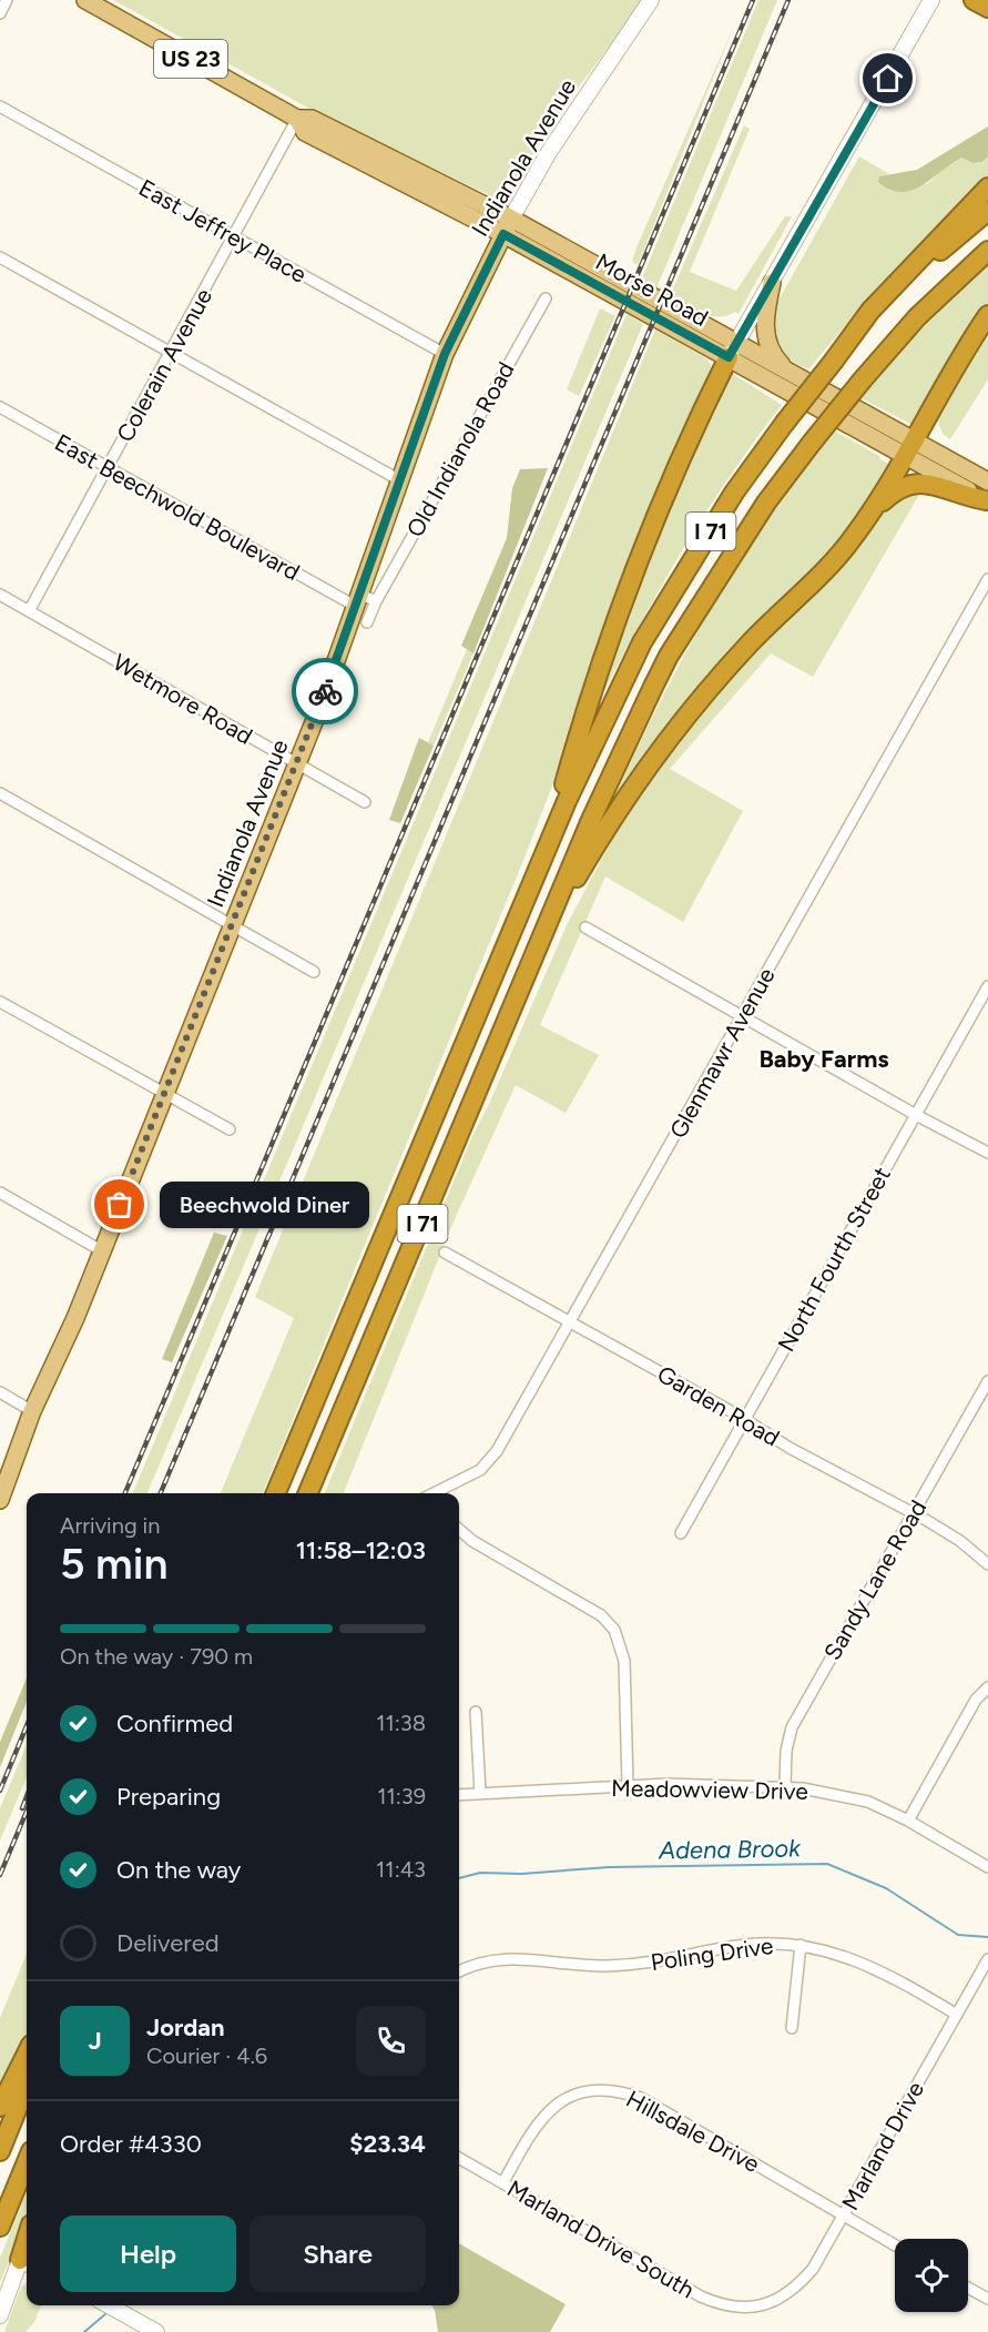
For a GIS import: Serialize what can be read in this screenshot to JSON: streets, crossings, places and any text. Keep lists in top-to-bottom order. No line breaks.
{"streets":{"highway":["I 71"],"main road":["US 23","Indianola Avenue","Morse Road"],"street":["East Jeffrey Place","Colerain Avenue","Old Indianola Road","East Beechwold Boulevard","Wetmore Road","Glenmawr Avenue","North Fourth Street","Garden Road","Sandy Lane Road","Meadowview Drive","Poling Drive","Hillsdale Drive","Marland Drive","Marland Drive South"]},"crossings":[["Indianola Avenue","East Jeffrey Place"],["Indianola Avenue","Morse Road"],["Indianola Avenue","East Beechwold Boulevard"],["Indianola Avenue","Wetmore Road"],["East Jeffrey Place","Colerain Avenue"],["Morse Road","Colerain Avenue"],["Colerain Avenue","East Beechwold Boulevard"],["Colerain Avenue","Wetmore Road"],["Glenmawr Avenue","Garden Road"],["North Fourth Street","Garden Road"],["Garden Road","Sandy Lane Road"],["Sandy Lane Road","Meadowview Drive"],["Poling Drive","Marland Drive"],["Hillsdale Drive","Marland Drive"],["Hillsdale Drive","Marland Drive South"],["Marland Drive","Marland Drive South"]],"districts":["Baby Farms"],"water":["Adena Brook"],"places":["Beechwold Diner"],"page":{"bubble":"Beechwold Diner","heading":["5 min","Arriving in","11:58–12:03"],"panel":["Jordan","Courier · 4.6","Order #4330","$23.34"],"bar":"On the way · 790 m","list":[["Confirmed","11:38"],["Preparing","11:39"],["On the way","11:43"],"Delivered"],"round":"J","buttons":["Help","Share"]}}
